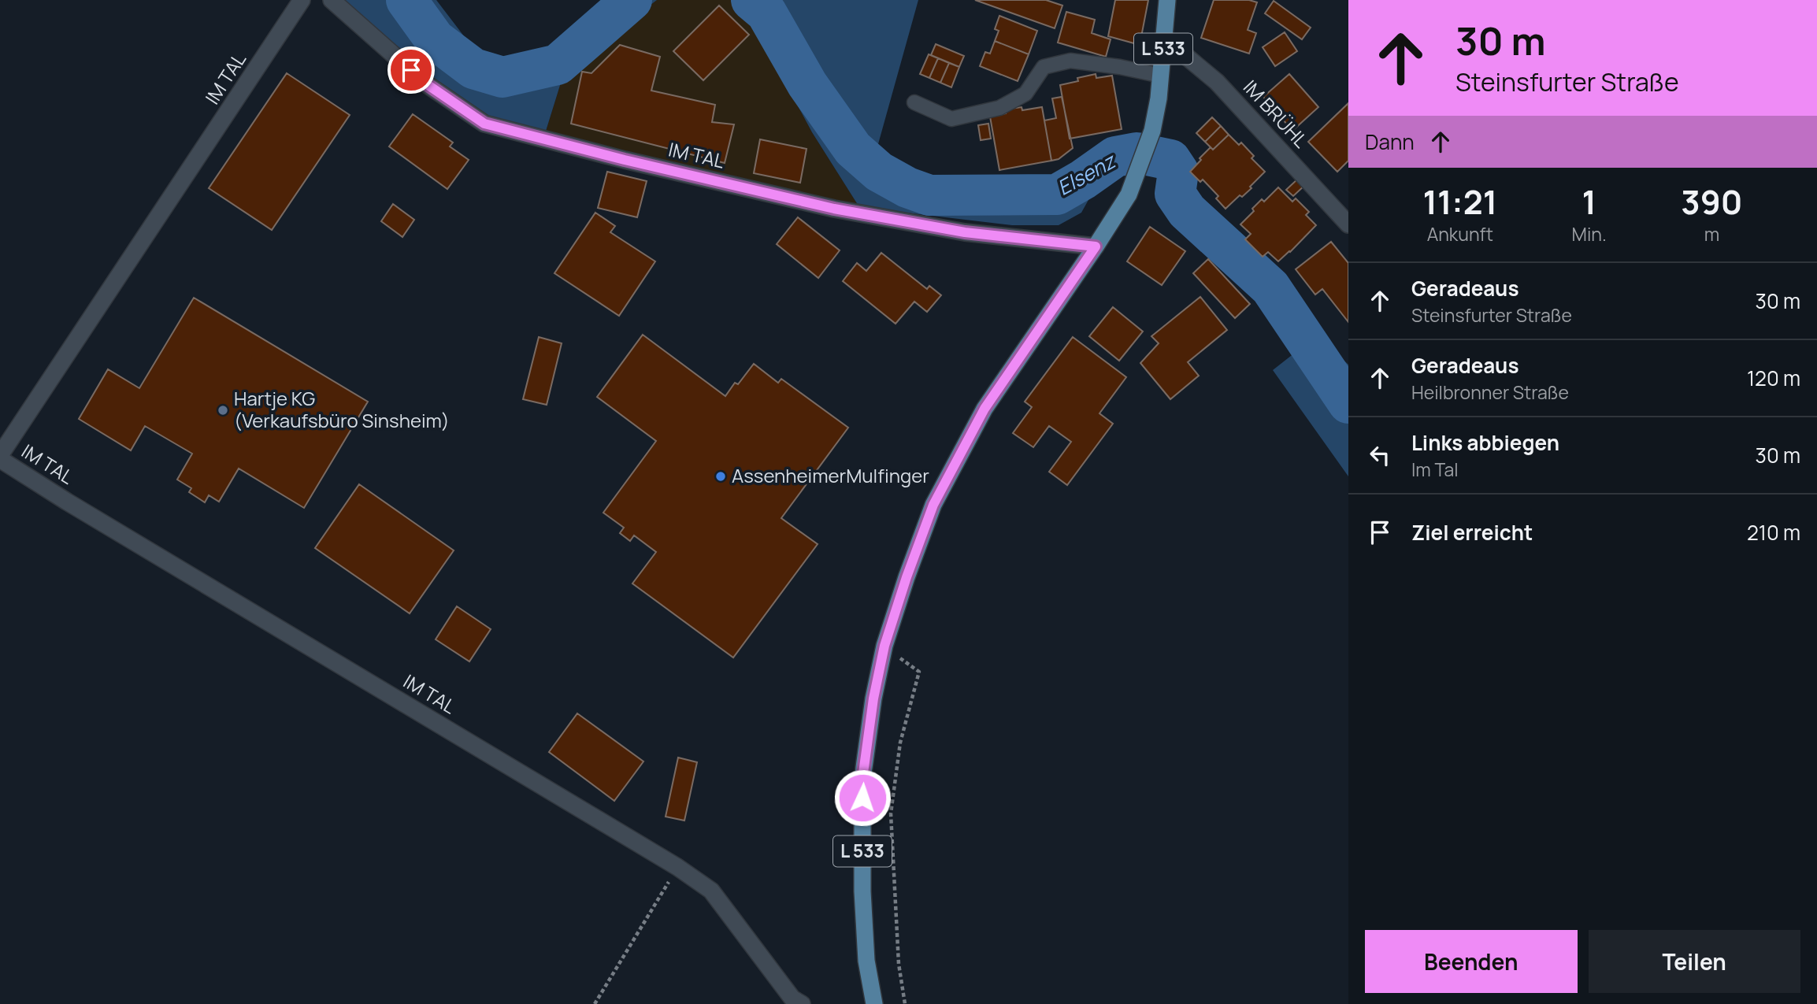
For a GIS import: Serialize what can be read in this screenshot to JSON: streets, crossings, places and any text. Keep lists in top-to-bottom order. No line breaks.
{"streets":{"main road":["L 533"],"street":["IM TAL","IM BRÜHL"]},"crossings":[["L 533","IM TAL"],["L 533","IM BRÜHL"]],"water":["Elsenz"],"places":["Hartje KG (Verkaufsbüro Sinsheim)","AssenheimerMulfinger"],"page":{"turn":["30 m","Steinsfurter Straße"],"then":"Dann","eta":["11:21","Ankunft","1","Min.","390","m"],"list":[{"name":"Geradeaus","note":"Steinsfurter Straße","value":"30 m"},{"name":"Geradeaus","note":"Heilbronner Straße","value":"120 m"},{"name":"Links abbiegen","note":"Im Tal","value":"30 m"},{"name":"Ziel erreicht","value":"210 m"}],"buttons":["Beenden","Teilen"]}}
